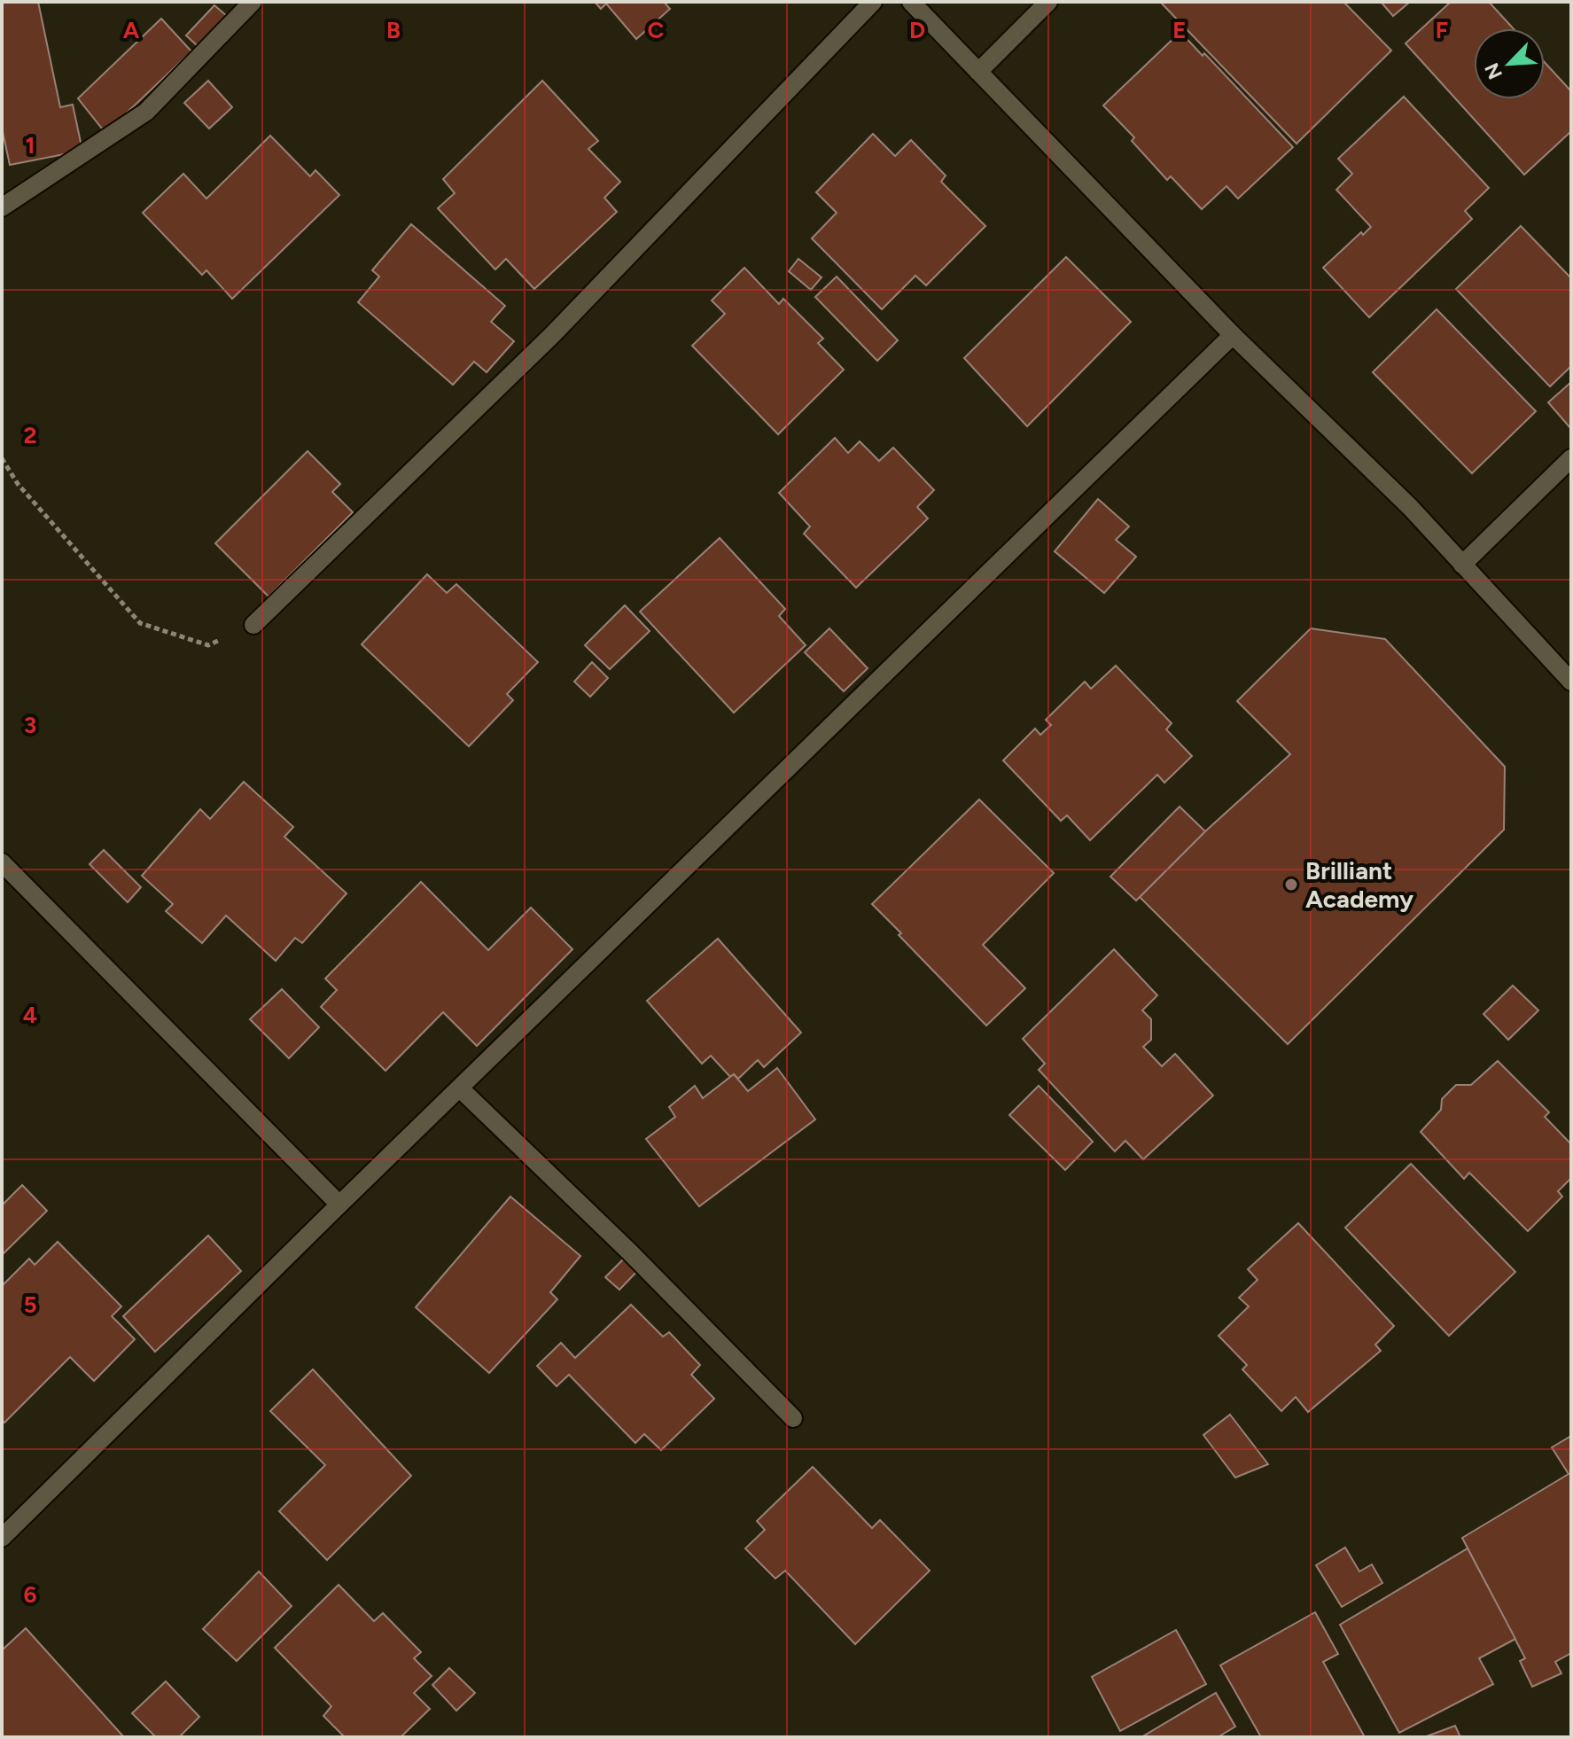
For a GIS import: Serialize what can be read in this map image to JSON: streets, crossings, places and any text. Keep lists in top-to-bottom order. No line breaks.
{"places":["Brilliant Academy"],"north":"bottom left","grid":{"columns":["A","B","C","D","E","F"],"rows":["1","2","3","4","5","6"]}}
